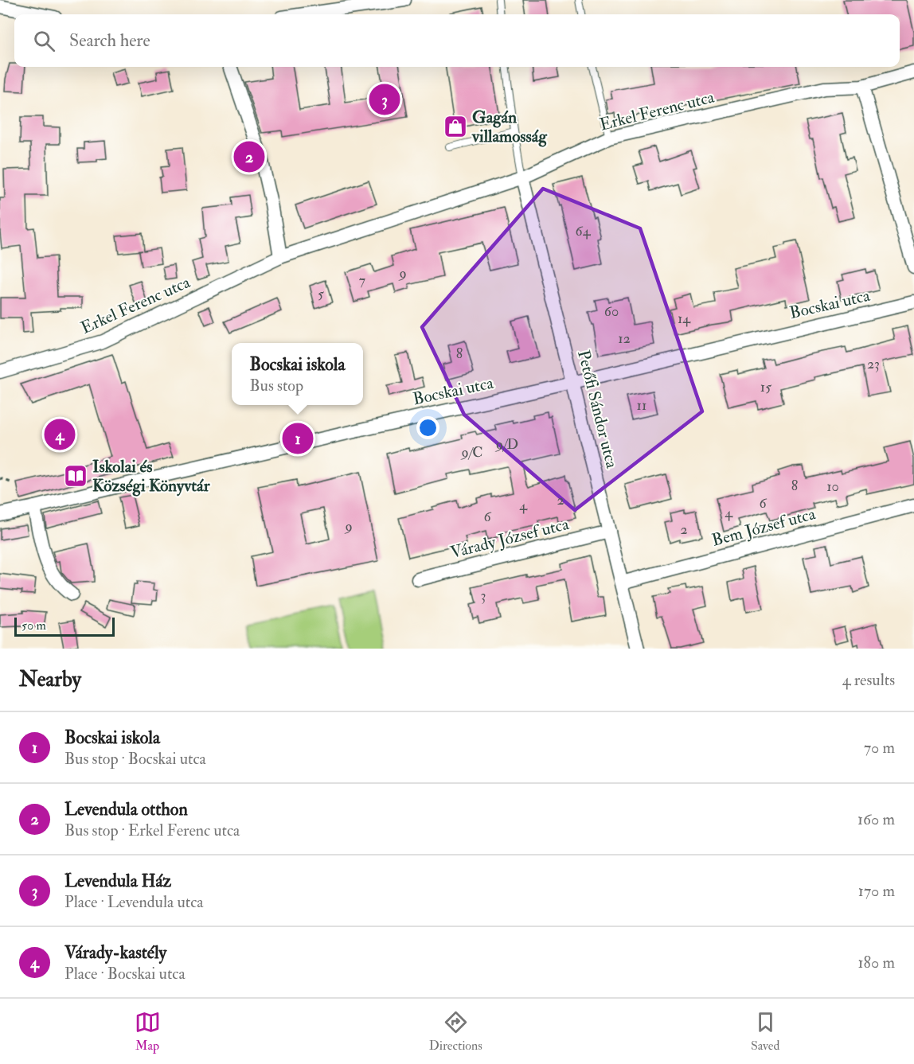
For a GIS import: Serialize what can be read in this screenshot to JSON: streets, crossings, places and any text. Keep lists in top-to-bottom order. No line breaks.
{"streets":{"street":["Erkel Ferenc utca","Bocskai utca","Petőfi Sándor utca","Bem József utca","Várady József utca"]},"crossings":[["Erkel Ferenc utca","Petőfi Sándor utca"],["Bocskai utca","Petőfi Sándor utca"],["Petőfi Sándor utca","Bem József utca"],["Petőfi Sándor utca","Várady József utca"]],"places":{"shop":["Gagán villamosság"],"library":["Iskolai és Községi Könyvtár"]},"house_numbers":["64","9","7","5","60","14","12","8","23","15","11","9/D","9/C","8","10","2","6","4","4","6","9","2","3"],"scale_bar":"50 m","page":{"search":"Search here","pins":["3","2","4","1"],"popup":["Bocskai iskola","Bus stop"],"scale":"50 m","heading":["Nearby","4 results"],"list":[{"mark":"1","name":"Bocskai iskola","note":"Bus stop · Bocskai utca","value":"70 m"},{"mark":"2","name":"Levendula otthon","note":"Bus stop · Erkel Ferenc utca","value":"160 m"},{"mark":"3","name":"Levendula Ház","note":"Place · Levendula utca","value":"170 m"},{"mark":"4","name":"Várady-kastély","note":"Place · Bocskai utca","value":"180 m"}],"nav":["Map","Directions","Saved"]}}
